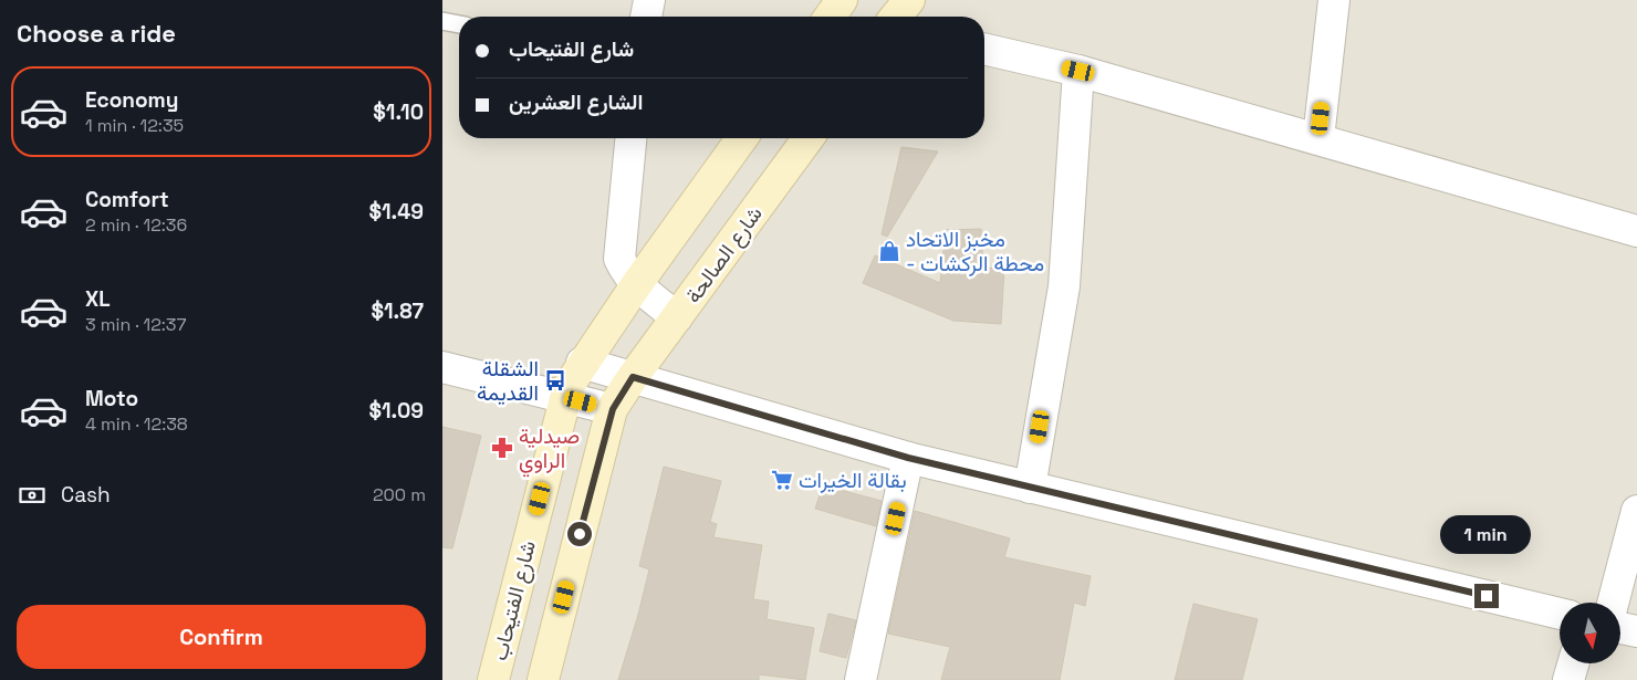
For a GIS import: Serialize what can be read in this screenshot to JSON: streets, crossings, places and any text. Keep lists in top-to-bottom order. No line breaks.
{"streets":{"main road":["شارع الصالحة","شارع الفتيحاب"]},"places":{"shop":["مخبز الاتحاد - محطة الركشات"],"bus stop":["الشقلة القديمة"],"pharmacy":["صيدلية الراوي"],"supermarket":["بقالة الخيرات"]},"north":"bottom","page":{"heading":"Choose a ride","banner":["شارع الفتيحاب","الشارع العشرين"],"list":[{"name":"Economy","note":"1 min · 12:35","value":"$1.10"},{"name":"Comfort","note":"2 min · 12:36","value":"$1.49"},{"name":"XL","note":"3 min · 12:37","value":"$1.87"},{"name":"Moto","note":"4 min · 12:38","value":"$1.09"}],"pay":["Cash","200 m"],"bubble":"1 min","buttons":"Confirm"}}
